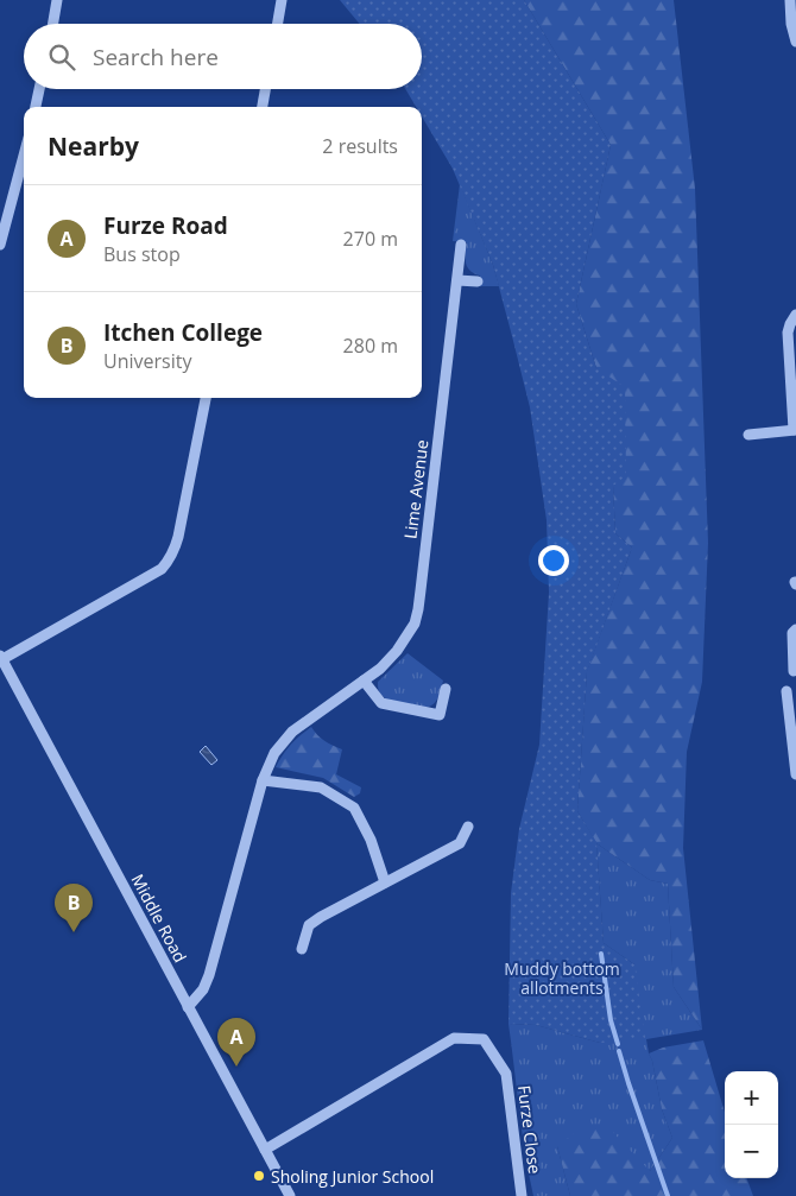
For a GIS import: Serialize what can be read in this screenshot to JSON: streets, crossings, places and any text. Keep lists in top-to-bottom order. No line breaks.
{"streets":{"street":["Lime Avenue","Middle Road","Furze Close"]},"crossings":[["Lime Avenue","Middle Road"],["Middle Road","Furze Close"]],"parks":["Muddy bottom allotments"],"places":["Sholing Junior School"],"page":{"search":"Search here","heading":["Nearby","2 results"],"list":[{"mark":"A","name":"Furze Road","note":"Bus stop","value":"270 m"},{"mark":"B","name":"Itchen College","note":"University","value":"280 m"}],"pins":["B","A"],"map_buttons":["+","−"]}}
